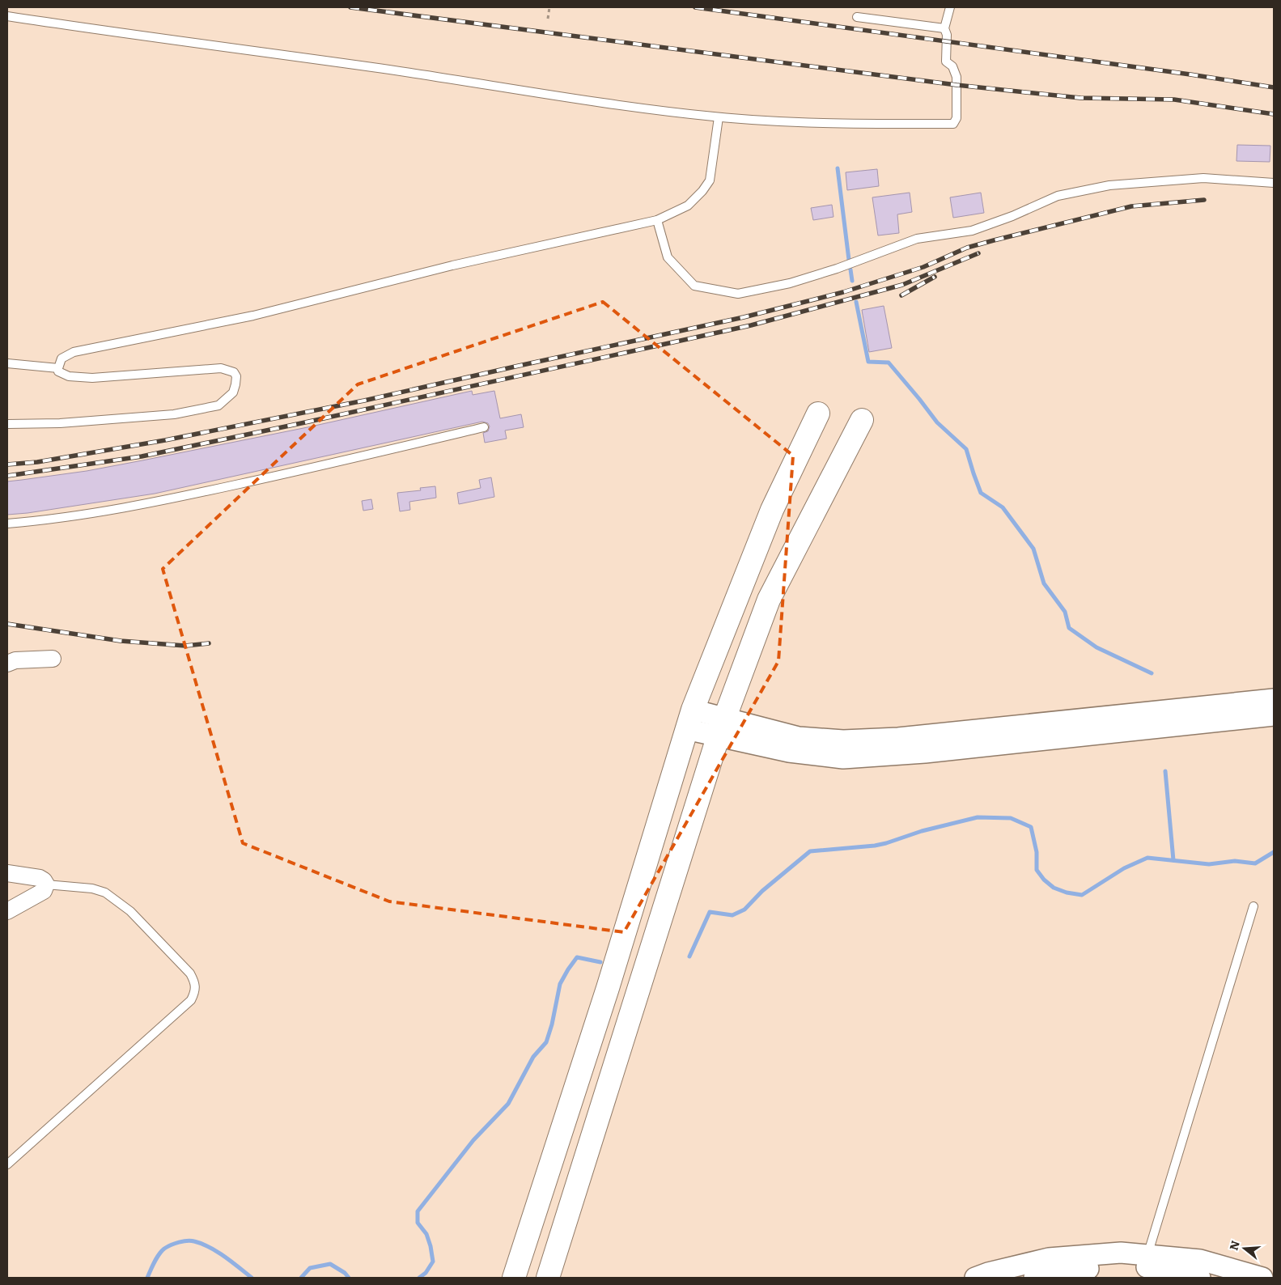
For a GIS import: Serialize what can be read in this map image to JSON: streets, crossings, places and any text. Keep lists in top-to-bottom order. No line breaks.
{"north":"left"}
